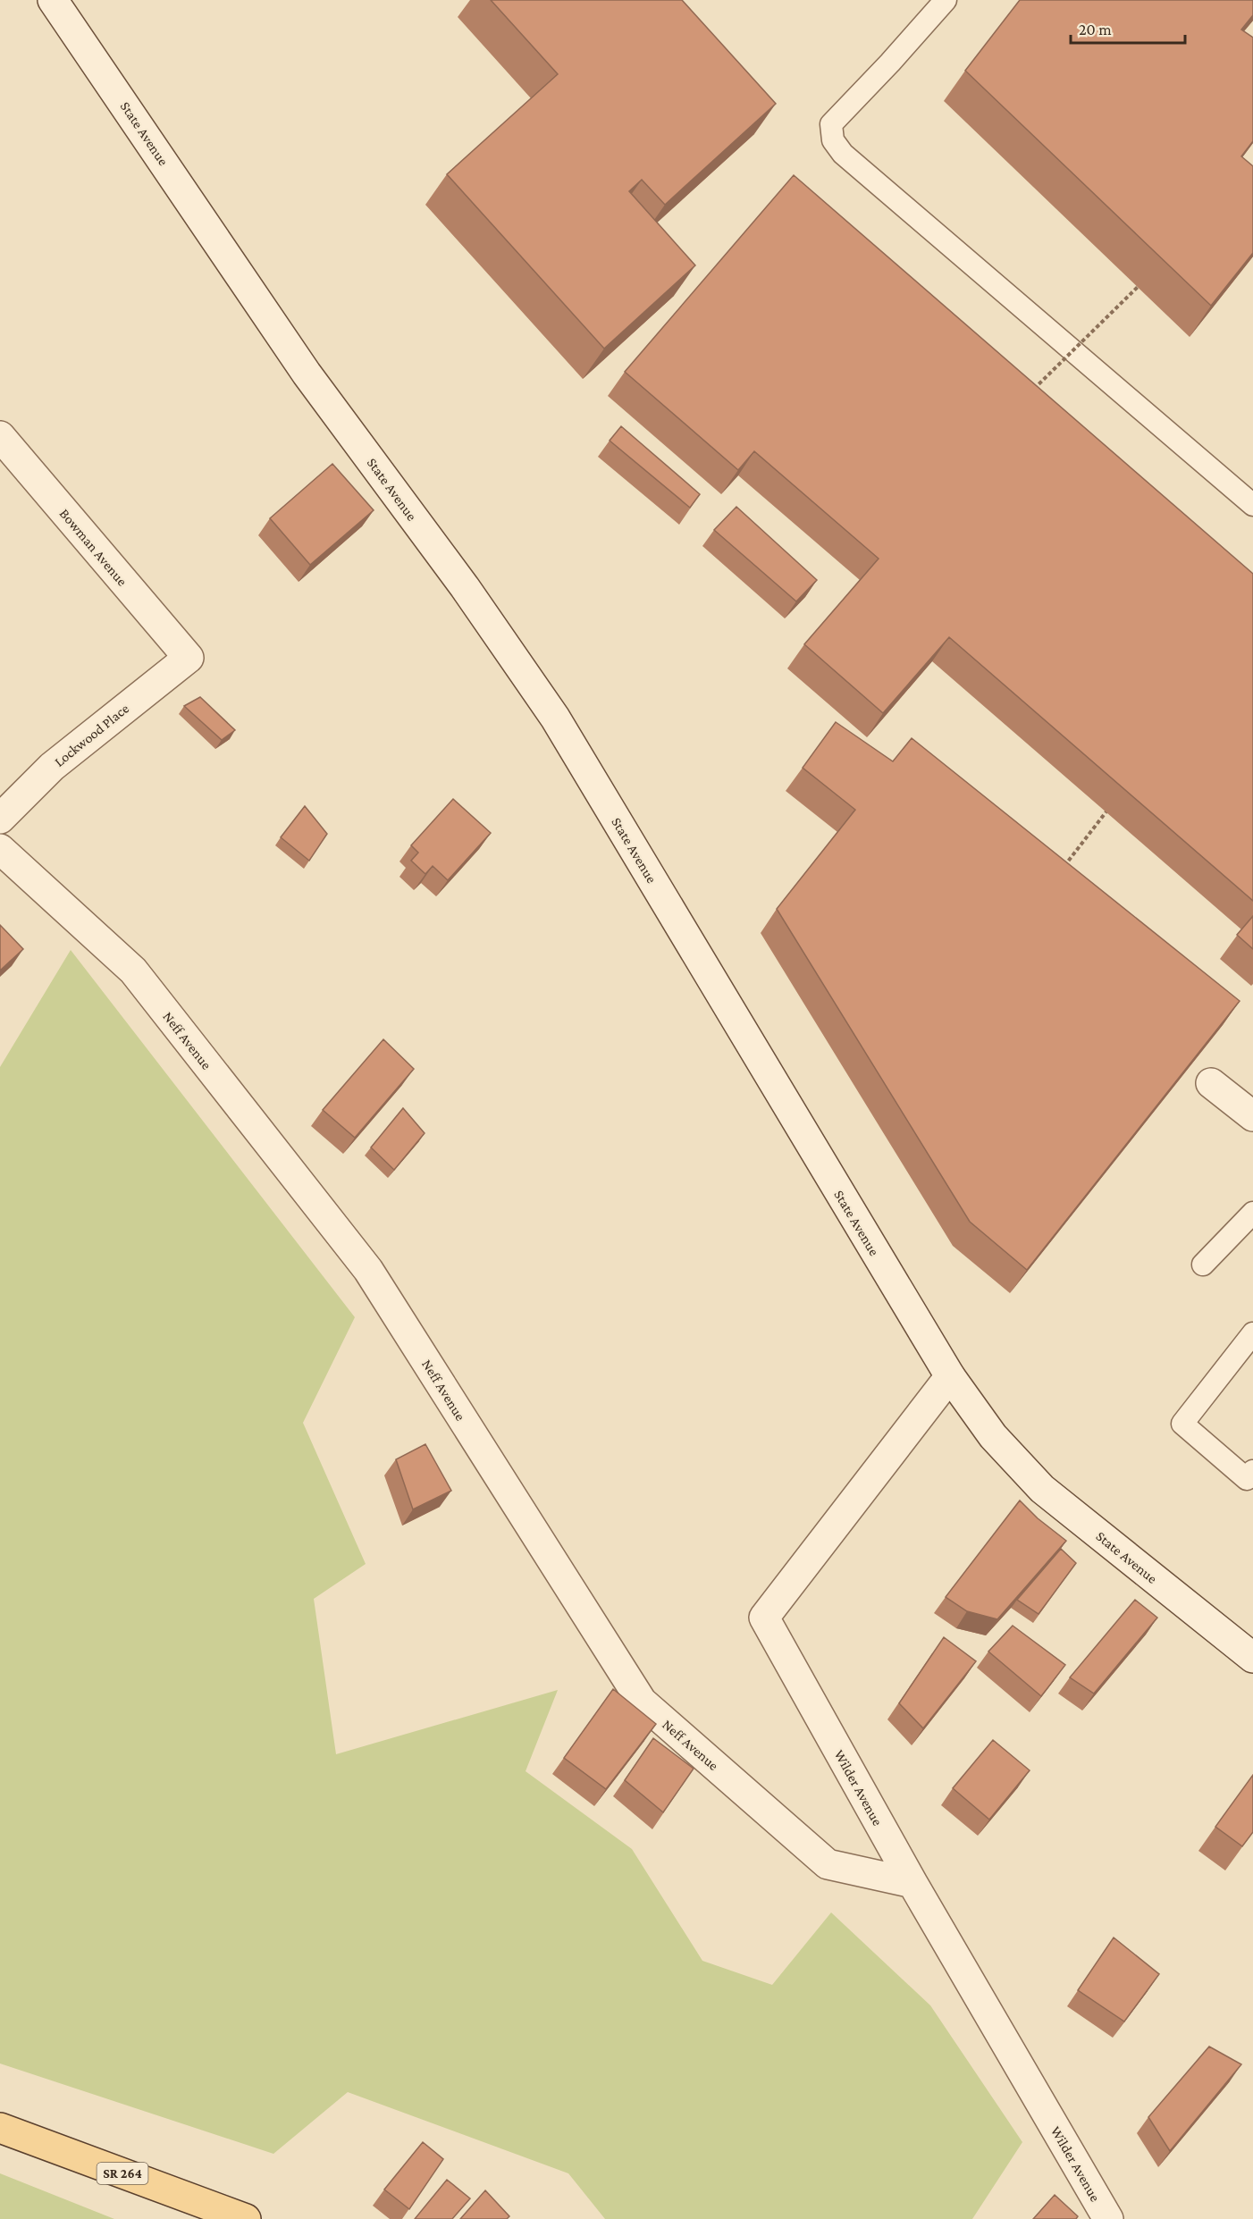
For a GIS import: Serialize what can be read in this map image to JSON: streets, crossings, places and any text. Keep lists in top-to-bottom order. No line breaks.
{"streets":{"main road":["SR 264"],"street":["State Avenue","Bowman Avenue","Lockwood Place","Neff Avenue","Wilder Avenue"]},"crossings":[["State Avenue","Wilder Avenue"],["Bowman Avenue","Lockwood Place"],["Neff Avenue","Wilder Avenue"]],"scale_bar":"20 m"}
